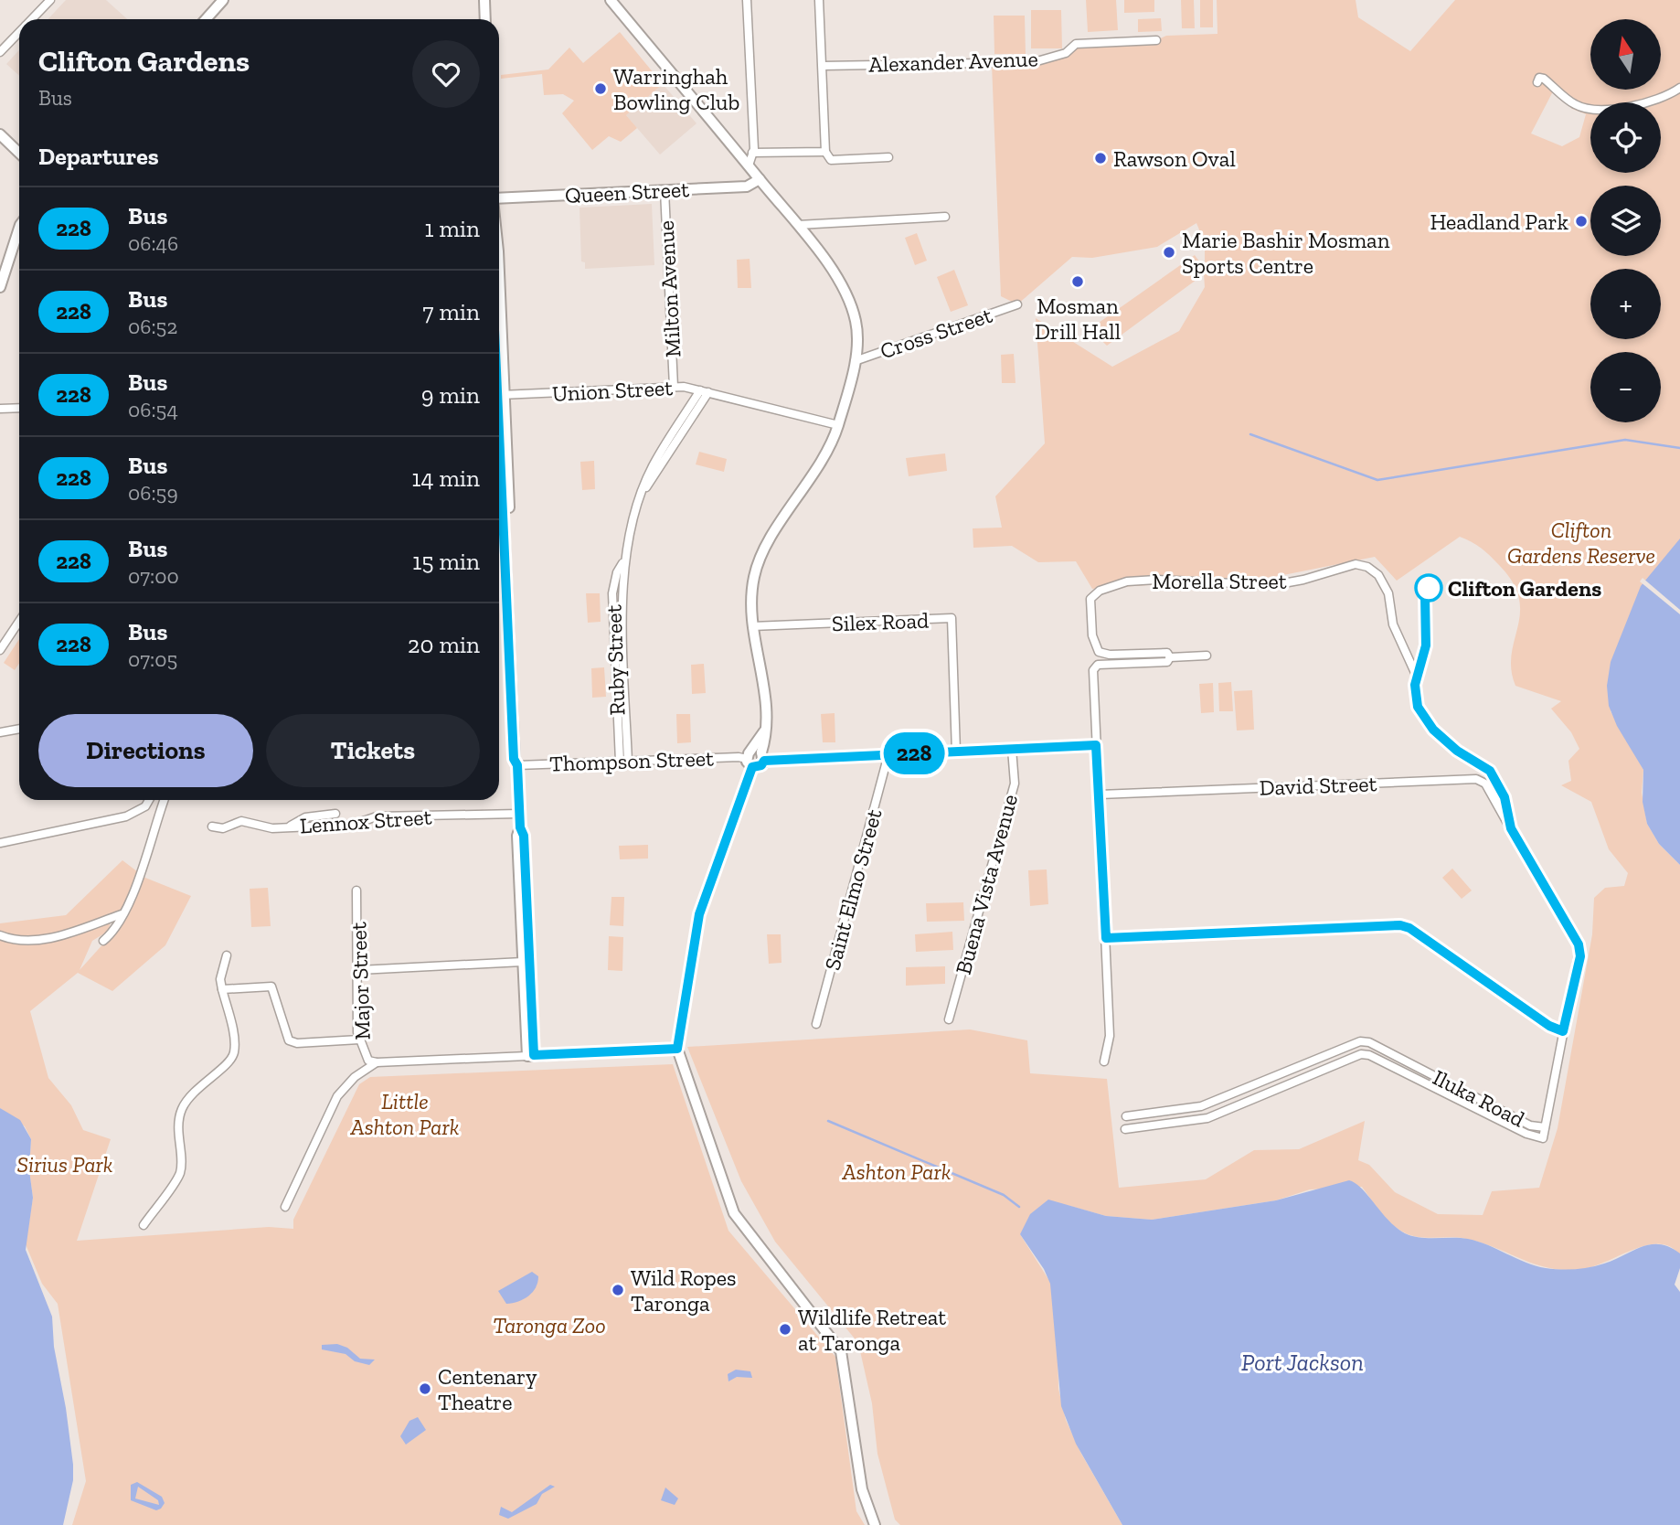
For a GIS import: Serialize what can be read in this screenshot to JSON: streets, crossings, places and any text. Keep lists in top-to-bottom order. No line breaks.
{"streets":{"street":["Alexander Avenue","Queen Street","Milton Avenue","Cross Street","Union Street","Morella Street","Silex Road","Ruby Street","Thompson Street","David Street","Lennox Street","Buena Vista Avenue","Saint Elmo Street","Major Street","Iluka Road"]},"crossings":[["Queen Street","Milton Avenue"],["Milton Avenue","Union Street"],["Union Street","Ruby Street"],["Morella Street","David Street"],["Morella Street","Iluka Road"],["Silex Road","Thompson Street"],["Ruby Street","Thompson Street"],["Thompson Street","Buena Vista Avenue"],["Thompson Street","Saint Elmo Street"]],"water":["Port Jackson"],"parks":["Clifton Gardens Reserve","Little Ashton Park","Sirius Park","Ashton Park","Taronga Zoo"],"places":["Warringhah Bowling Club","Rawson Oval","Headland Park","Marie Bashir Mosman Sports Centre","Mosman Drill Hall","Clifton Gardens","Wild Ropes Taronga","Wildlife Retreat at Taronga","Centenary Theatre"],"lines":["bus line 228"],"north":"top","page":{"on_map":"228","map_buttons":["+","−"],"heading":[["Clifton Gardens","Bus"],"Departures"],"list":[{"mark":"228","name":"Bus","note":"06:46","value":"1 min"},{"mark":"228","name":"Bus","note":"06:52","value":"7 min"},{"mark":"228","name":"Bus","note":"06:54","value":"9 min"},{"mark":"228","name":"Bus","note":"06:59","value":"14 min"},{"mark":"228","name":"Bus","note":"07:00","value":"15 min"},{"mark":"228","name":"Bus","note":"07:05","value":"20 min"}],"buttons":["Directions","Tickets"]}}
